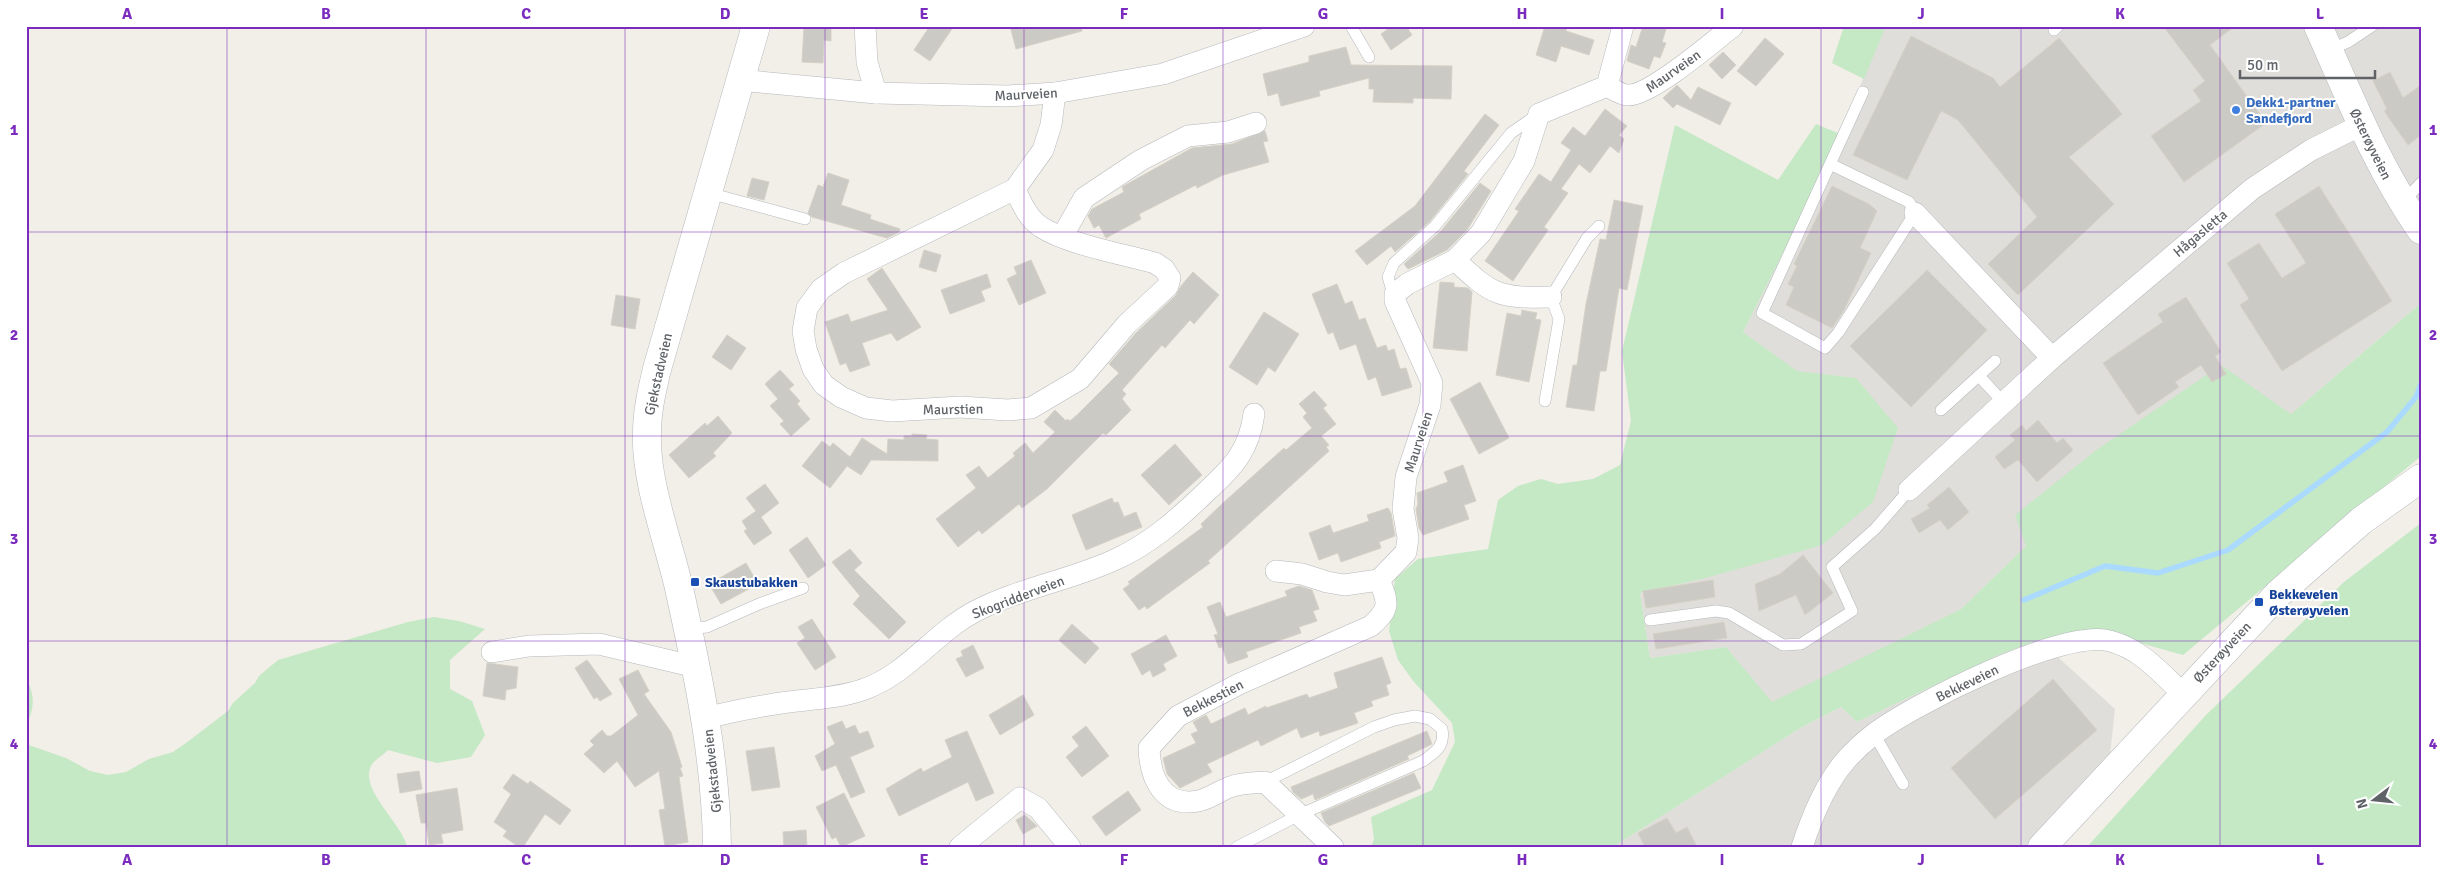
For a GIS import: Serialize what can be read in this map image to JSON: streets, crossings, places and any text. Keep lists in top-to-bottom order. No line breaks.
{"streets":{"street":["Maurveien","Østerøyveien","Hågasletta","Gjekstadveien","Maurstien","Skogridderveien","Bekkeveien","Bekkestien"]},"crossings":[["Maurveien","Gjekstadveien"],["Maurveien","Maurstien"],["Maurveien","Bekkestien"],["Østerøyveien","Hågasletta"],["Østerøyveien","Bekkeveien"],["Gjekstadveien","Skogridderveien"]],"places":{"other":["Dekk1-partner Sandefjord"],"transit":["Skaustubakken","Bekkeveien Østerøyveien"]},"scale_bar":"50 m","north":"left","grid":{"columns":["A","B","C","D","E","F","G","H","I","J","K","L"],"rows":["1","2","3","4"]}}
